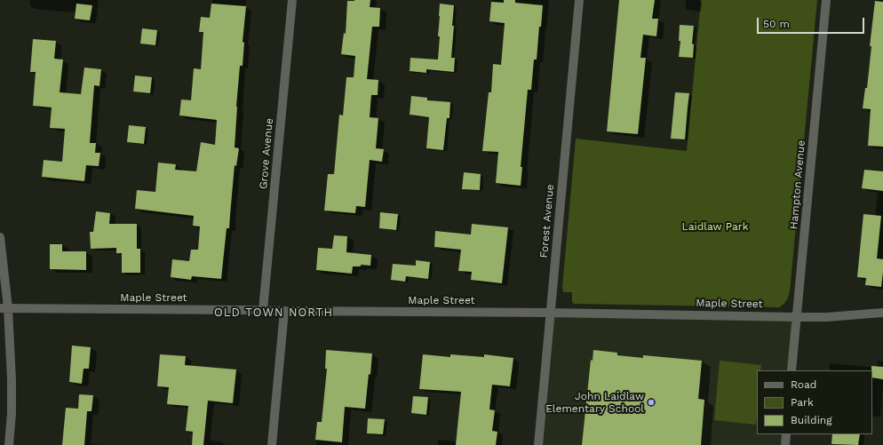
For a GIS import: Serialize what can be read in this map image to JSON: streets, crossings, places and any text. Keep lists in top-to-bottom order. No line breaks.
{"streets":{"street":["Grove Avenue","Hampton Avenue","Forest Avenue","Maple Street"]},"crossings":[["Grove Avenue","Maple Street"],["Hampton Avenue","Maple Street"],["Forest Avenue","Maple Street"]],"districts":["OLD TOWN NORTH"],"parks":["Laidlaw Park"],"places":["John Laidlaw Elementary School"],"legend":["Road","Park","Building"],"scale_bar":"50 m"}
